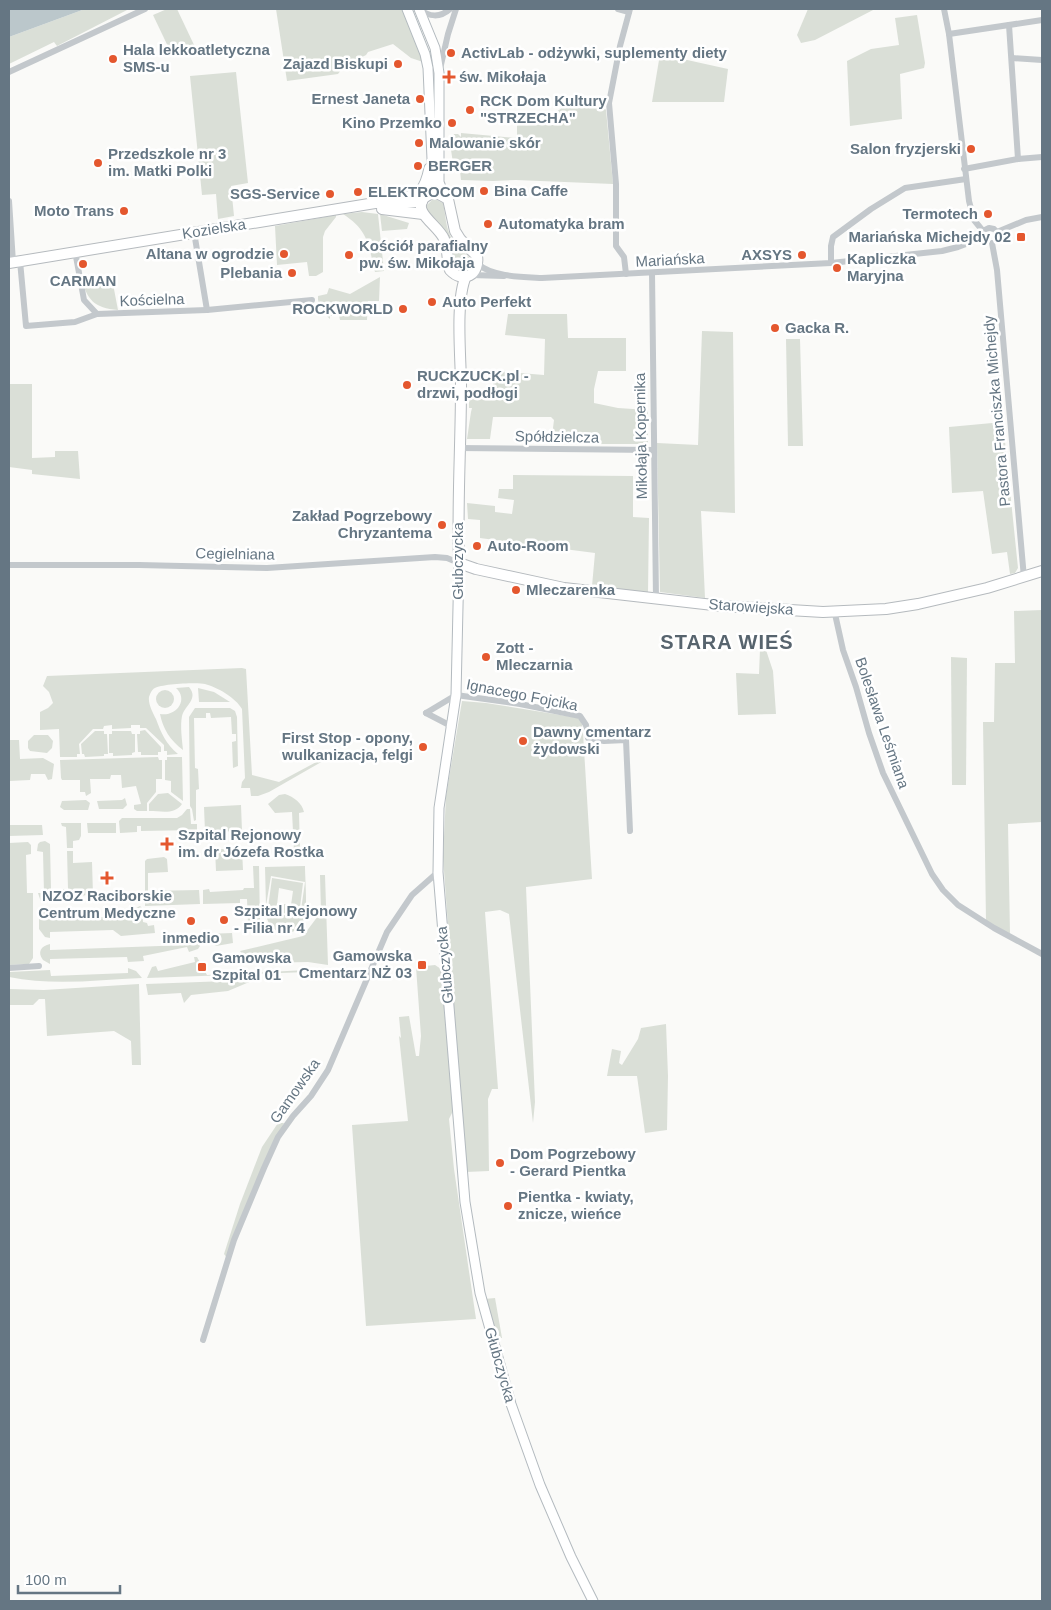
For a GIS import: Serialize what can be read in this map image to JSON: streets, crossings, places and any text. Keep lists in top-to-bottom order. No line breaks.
{"streets":{"main road":["Kozielska","Głubczycka","Starowiejska"],"street":["Mariańska","Kościelna","Pastora Franciszka Michejdy","Mikołaja Kopernika","Spółdzielcza","Cegielniana","Ignacego Fojcika","Bolesława Leśmiana","Gamowska"]},"crossings":[["Kozielska","Kościelna"],["Kozielska","Głubczycka"],["Mariańska","Pastora Franciszka Michejdy"],["Mariańska","Mikołaja Kopernika"],["Mariańska","Głubczycka"],["Pastora Franciszka Michejdy","Starowiejska"],["Mikołaja Kopernika","Spółdzielcza"],["Mikołaja Kopernika","Starowiejska"],["Spółdzielcza","Głubczycka"],["Cegielniana","Głubczycka"],["Cegielniana","Starowiejska"],["Głubczycka","Starowiejska"],["Głubczycka","Ignacego Fojcika"],["Głubczycka","Gamowska"]],"districts":["STARA WIEŚ"],"places":{"other":["ActivLab - odżywki, suplementy diety","Hala lekkoatletyczna SMS-u","Zajazd Biskupi","Ernest Janeta","RCK Dom Kultury \"STRZECHA\"","Kino Przemko","Malowanie skór","Salon fryzjerski","Przedszkole nr 3 im. Matki Polki","BERGER","Bina Caffe","ELEKTROCOM","SGS-Service","Moto Trans","Termotech","Automatyka bram","Altana w ogrodzie","Kościół parafialny pw. św. Mikołaja","AXSYS","CARMAN","Kapliczka Maryjna","Plebania","Auto Perfekt","ROCKWORLD","Gacka R.","RUCKZUCK.pl - drzwi, podłogi","Zakład Pogrzebowy Chryzantema","Auto-Room","Mleczarenka","Zott - Mleczarnia","Dawny cmentarz żydowski","First Stop - opony, wulkanizacja, felgi","Szpital Rejonowy - Filia nr 4","inmedio","Dom Pogrzebowy - Gerard Pientka","Pientka - kwiaty, znicze, wieńce"],"health":["św. Mikołaja","Szpital Rejonowy im. dr Józefa Rostka","NZOZ Raciborskie Centrum Medyczne"],"transit":["Mariańska Michejdy 02","Gamowska Cmentarz NŻ 03","Gamowska Szpital 01"]},"scale_bar":"100 m"}
